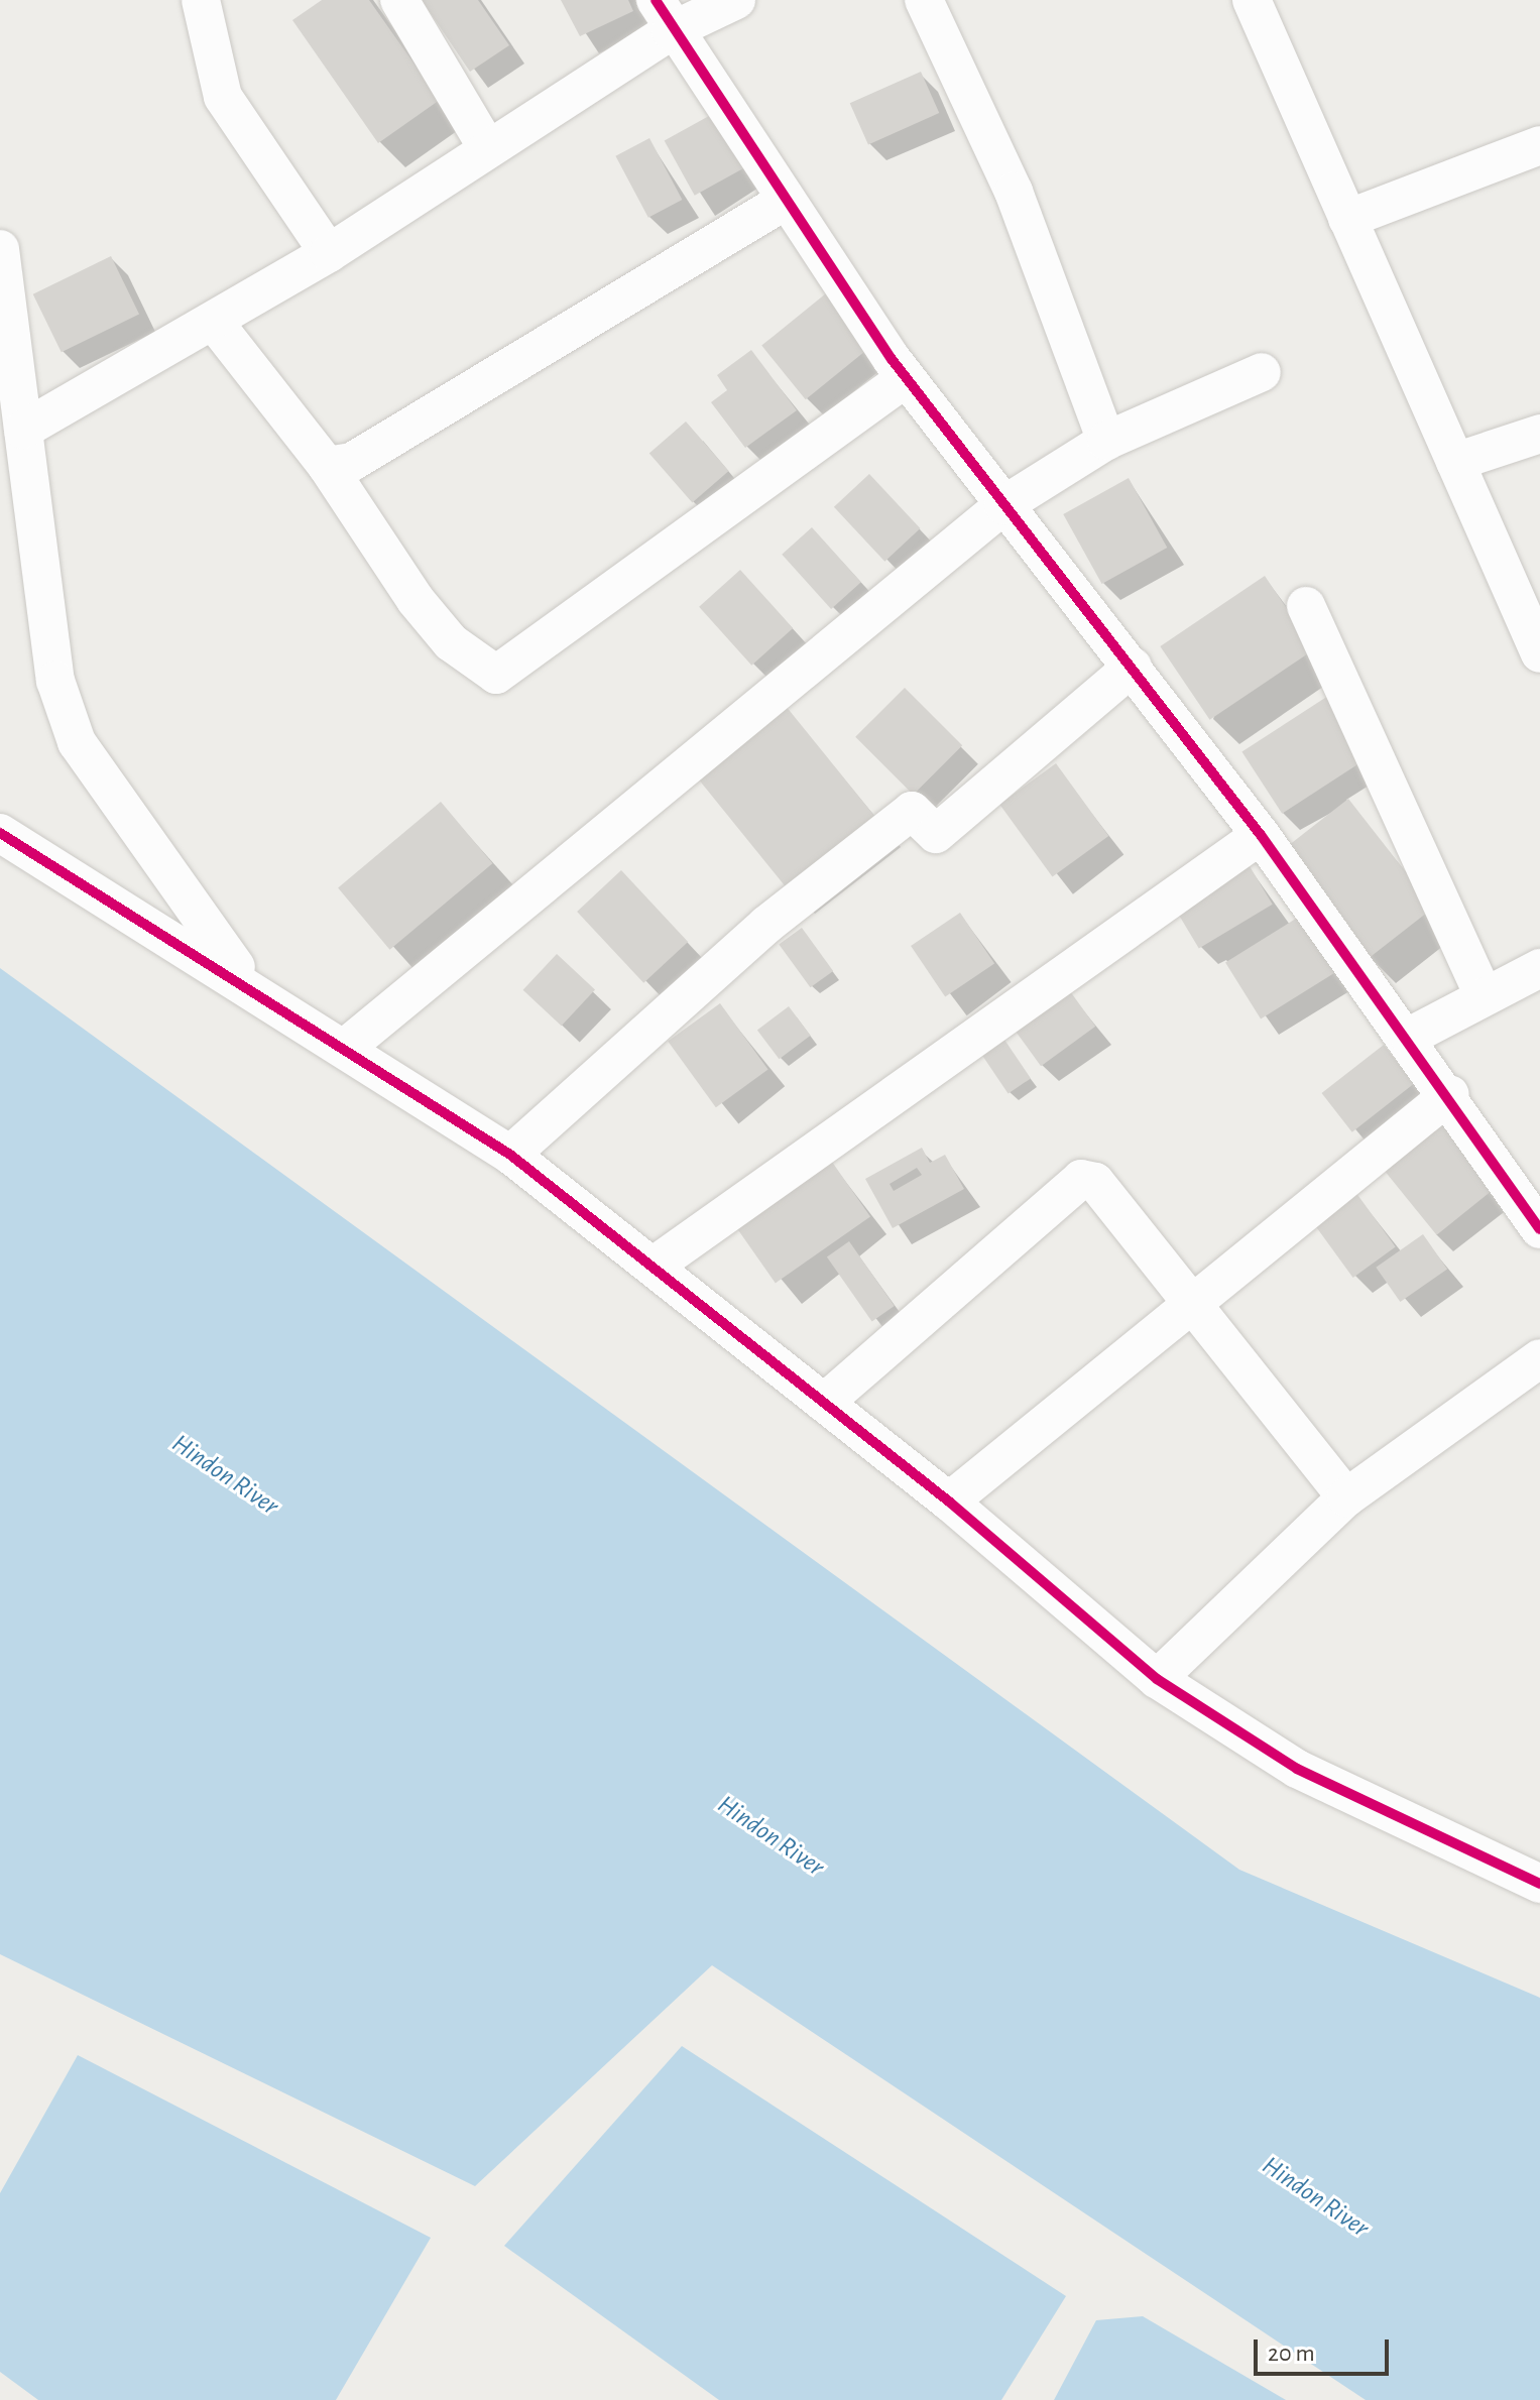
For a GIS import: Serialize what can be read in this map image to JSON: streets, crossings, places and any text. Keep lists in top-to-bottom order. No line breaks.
{"water":["Hindon River"],"scale_bar":"20 m"}
